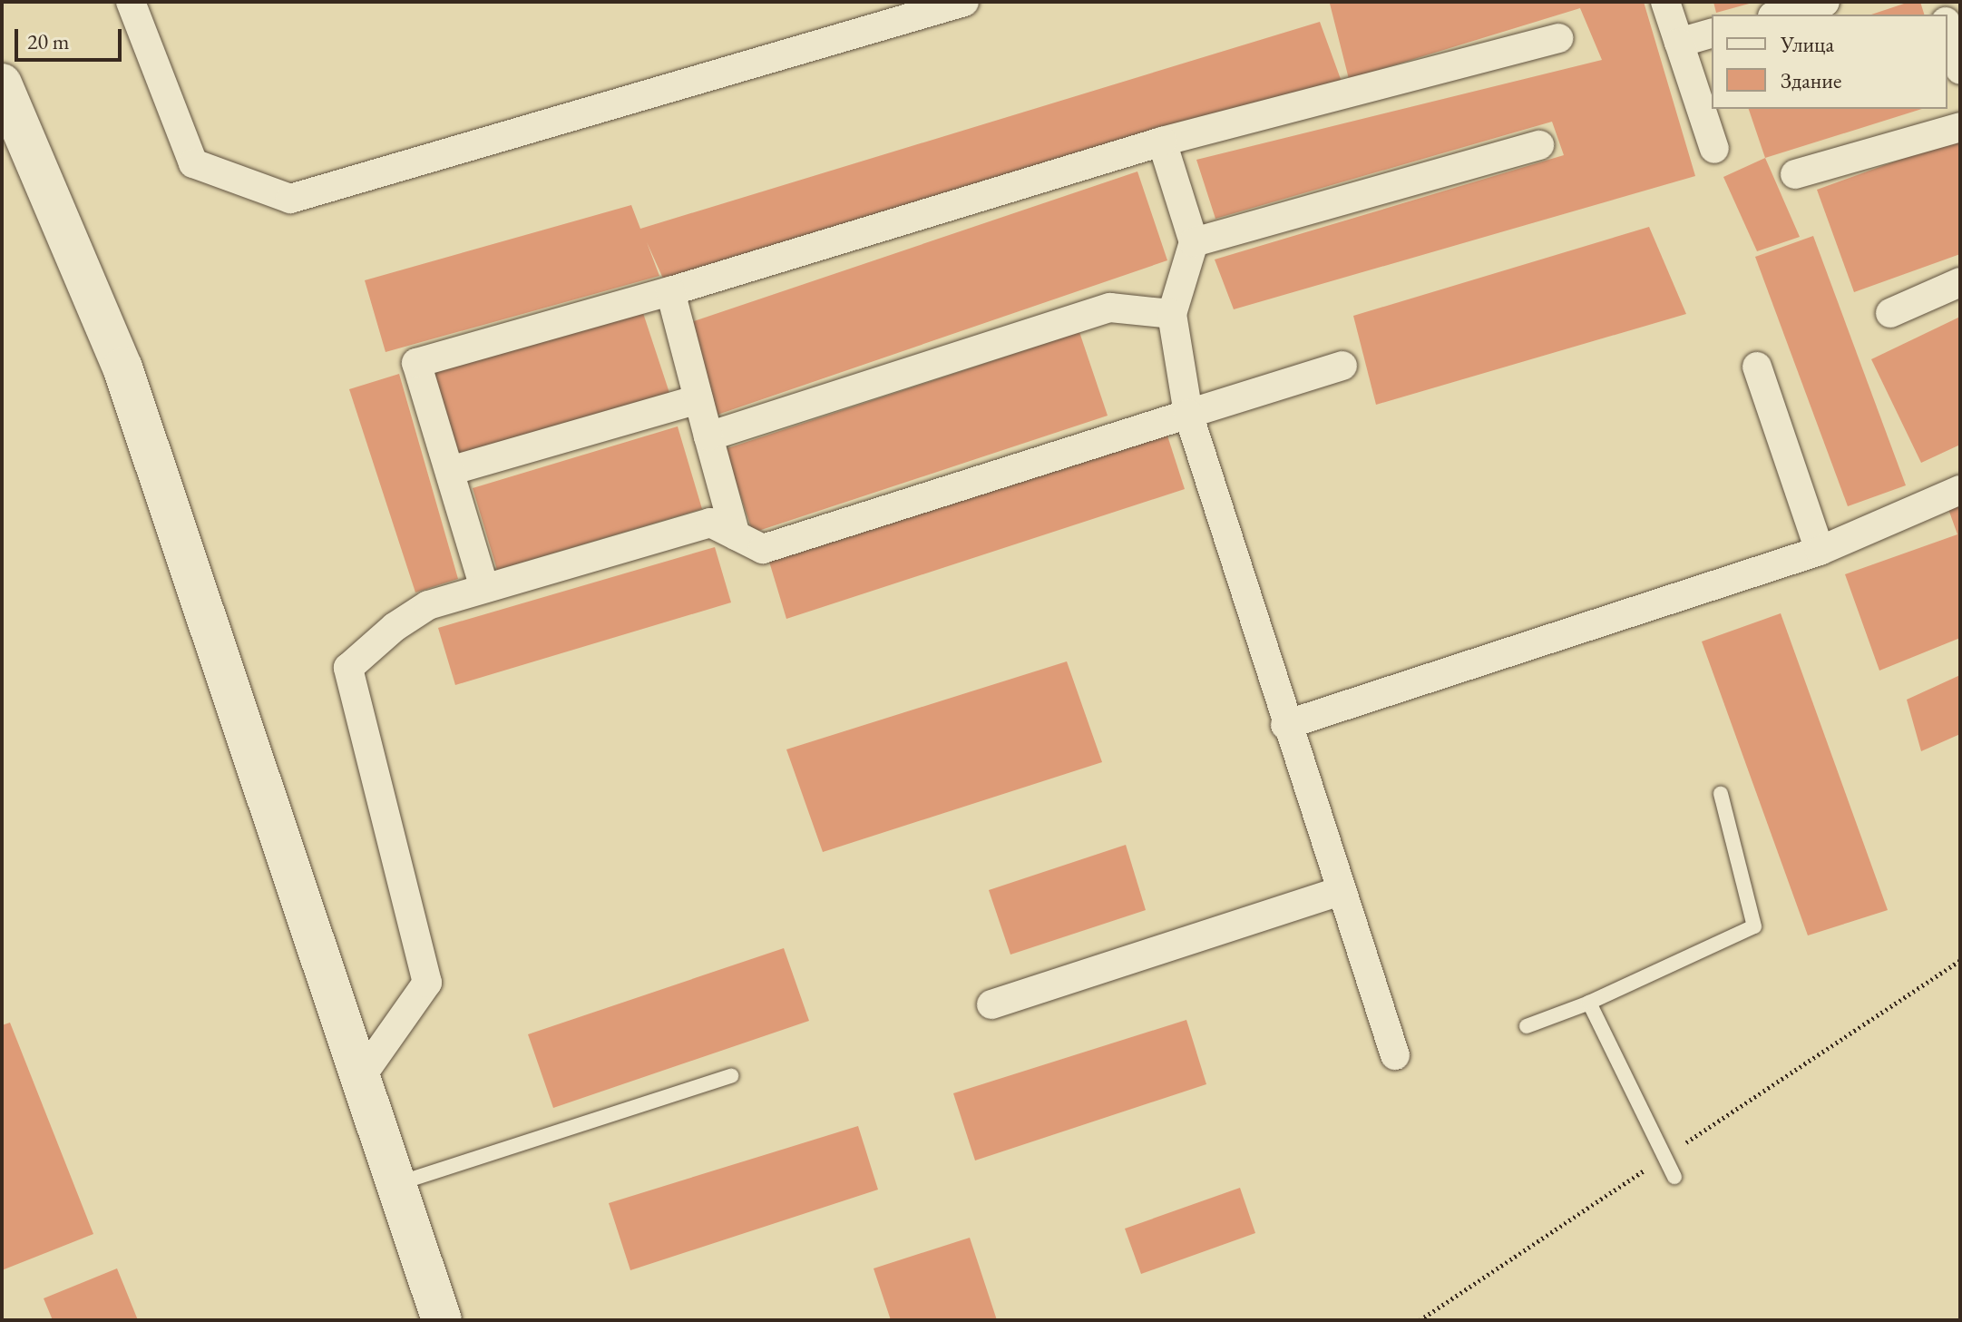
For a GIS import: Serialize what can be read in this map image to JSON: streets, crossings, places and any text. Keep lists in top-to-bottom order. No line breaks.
{"legend":["Улица","Здание"],"scale_bar":"20 m"}
